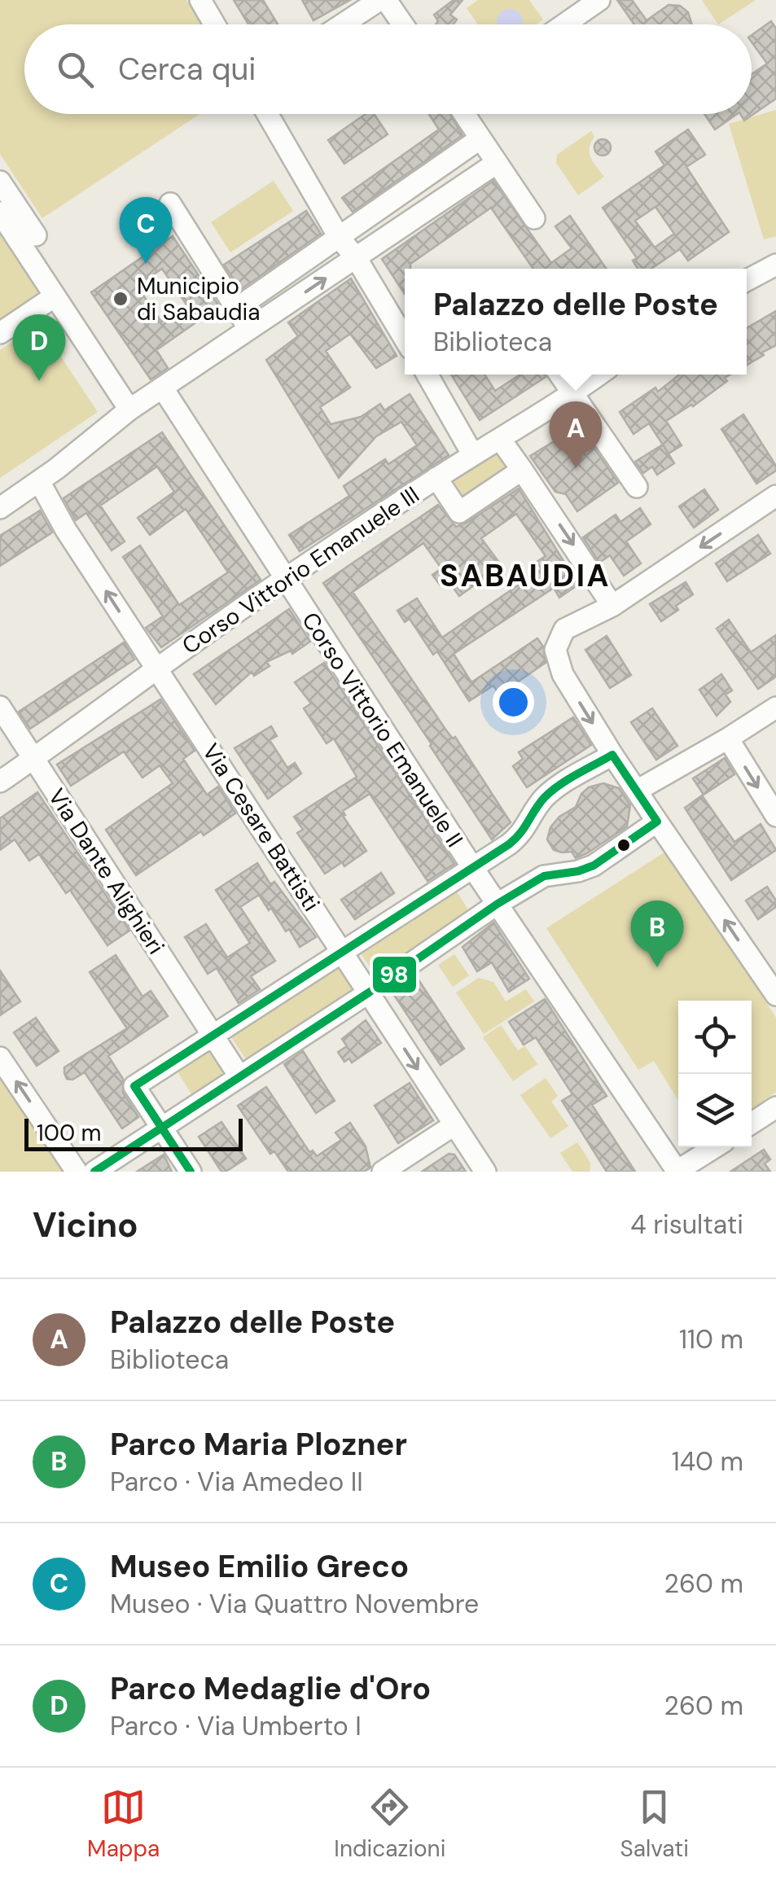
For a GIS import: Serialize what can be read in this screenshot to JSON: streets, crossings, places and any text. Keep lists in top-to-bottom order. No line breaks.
{"streets":{"street":["Corso Vittorio Emanuele III","Corso Vittorio Emanuele II","Via Cesare Battisti","Via Dante Alighieri"]},"crossings":[["Corso Vittorio Emanuele III","Corso Vittorio Emanuele II"],["Corso Vittorio Emanuele III","Via Cesare Battisti"],["Corso Vittorio Emanuele III","Via Dante Alighieri"]],"districts":["SABAUDIA"],"places":["Municipio di Sabaudia"],"lines":["transit line 98"],"scale_bar":"100 m","page":{"search":"Cerca qui","pins":["C","D","A","B"],"popup":["Palazzo delle Poste","Biblioteca"],"scale":"100 m","heading":["Vicino","4 risultati"],"list":[{"mark":"A","name":"Palazzo delle Poste","note":"Biblioteca","value":"110 m"},{"mark":"B","name":"Parco Maria Plozner","note":"Parco · Via Amedeo II","value":"140 m"},{"mark":"C","name":"Museo Emilio Greco","note":"Museo · Via Quattro Novembre","value":"260 m"},{"mark":"D","name":"Parco Medaglie d'Oro","note":"Parco · Via Umberto I","value":"260 m"}],"nav":["Mappa","Indicazioni","Salvati"]}}
